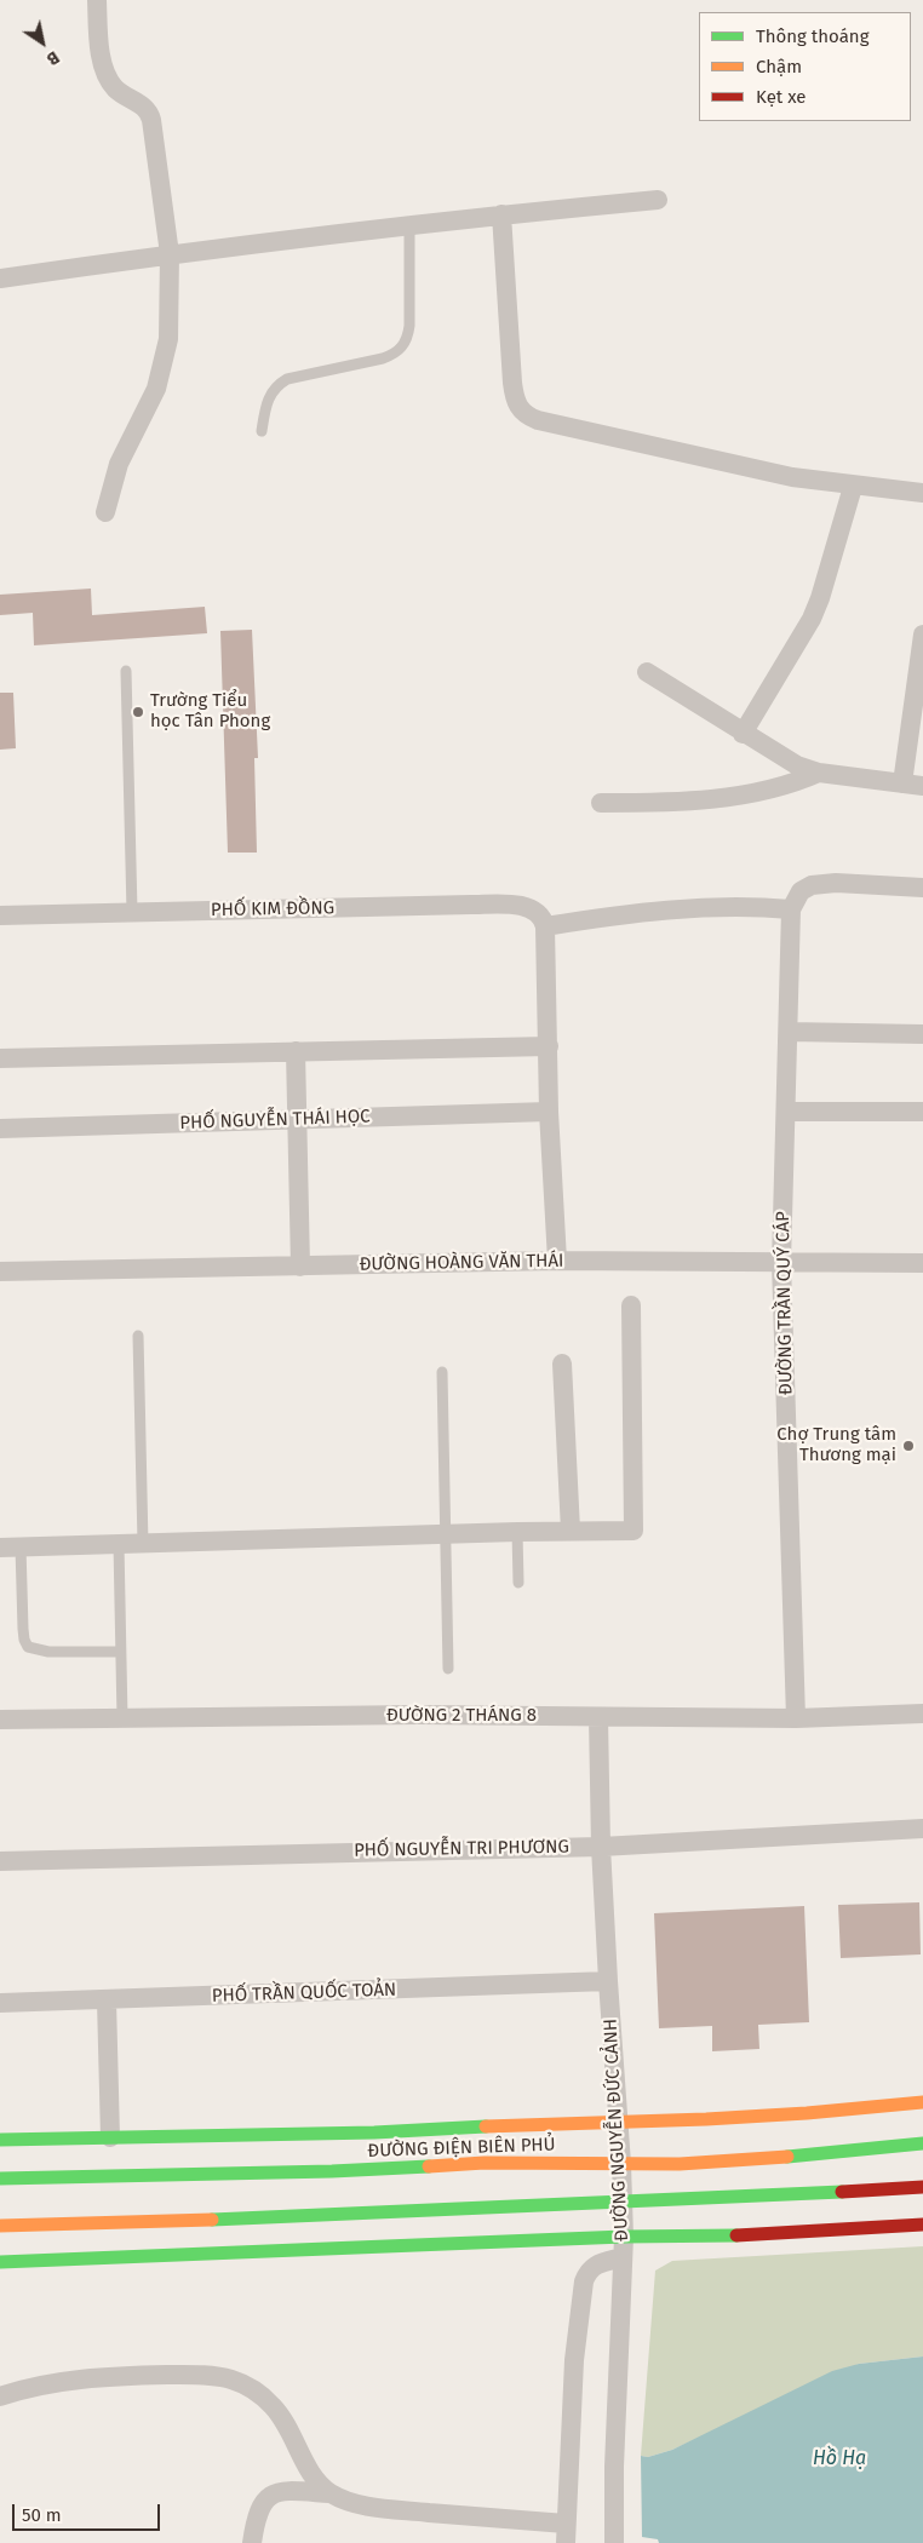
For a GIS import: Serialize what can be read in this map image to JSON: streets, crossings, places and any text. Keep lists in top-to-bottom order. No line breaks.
{"streets":{"main road":["ĐƯỜNG ĐIỆN BIÊN PHỦ"],"street":["PHỐ KIM ĐỒNG","PHỐ NGUYỄN THÁI HỌC","ĐƯỜNG HOÀNG VĂN THÁI","ĐƯỜNG TRẦN QUÝ CÁP","ĐƯỜNG 2 THÁNG 8","PHỐ NGUYỄN TRI PHƯƠNG","PHỐ TRẦN QUỐC TOẢN","ĐƯỜNG NGUYỄN ĐỨC CẢNH"]},"crossings":[["ĐƯỜNG HOÀNG VĂN THÁI","ĐƯỜNG TRẦN QUÝ CÁP"],["ĐƯỜNG TRẦN QUÝ CÁP","ĐƯỜNG 2 THÁNG 8"],["ĐƯỜNG 2 THÁNG 8","ĐƯỜNG NGUYỄN ĐỨC CẢNH"],["PHỐ NGUYỄN TRI PHƯƠNG","ĐƯỜNG NGUYỄN ĐỨC CẢNH"],["PHỐ TRẦN QUỐC TOẢN","ĐƯỜNG NGUYỄN ĐỨC CẢNH"],["ĐƯỜNG NGUYỄN ĐỨC CẢNH","ĐƯỜNG ĐIỆN BIÊN PHỦ"]],"water":["Hồ Hạ"],"places":["Trường Tiểu học Tân Phong","Chợ Trung tâm Thương mại"],"legend":["Thông thoáng","Chậm","Kẹt xe"],"scale_bar":"50 m","north":"bottom right"}
